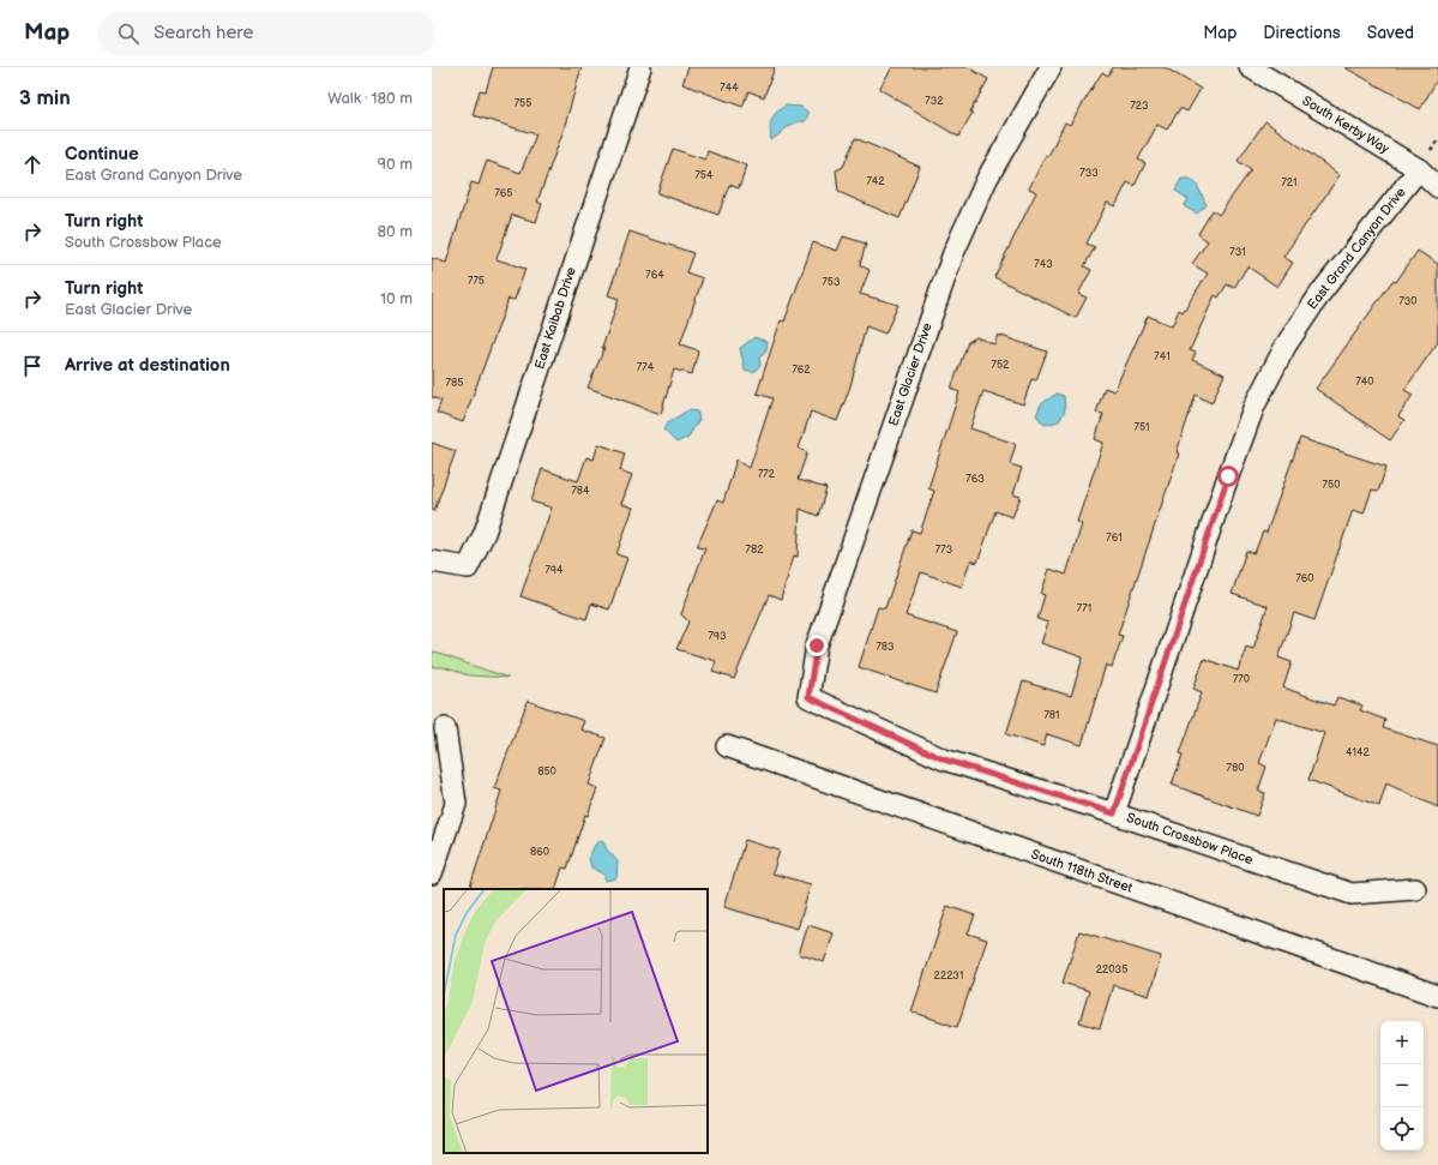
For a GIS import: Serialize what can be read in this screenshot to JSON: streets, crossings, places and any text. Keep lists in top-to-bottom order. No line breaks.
{"streets":{"street":["South Kerby Way","East Grand Canyon Drive","East Kaibab Drive","East Glacier Drive","South Crossbow Place","South 118th Street"]},"crossings":[["South Kerby Way","East Grand Canyon Drive"],["East Grand Canyon Drive","South Crossbow Place"],["East Glacier Drive","South Crossbow Place"]],"house_numbers":["744","732","755","723","733","754","742","721","765","731","743","764","775","753","730","741","752","774","762","740","785","751","772","763","750","784","761","782","773","794","760","771","793","783","770","781","4142","780","850","860","22035","22231"],"page":{"header":"Map","search":"Search here","nav":["Map","Directions","Saved"],"heading":["3 min","Walk · 180 m"],"list":[["Continue","East Grand Canyon Drive","90 m"],["Turn right","South Crossbow Place","80 m"],["Turn right","East Glacier Drive","10 m"],"Arrive at destination"],"map_buttons":["+","−"]}}
